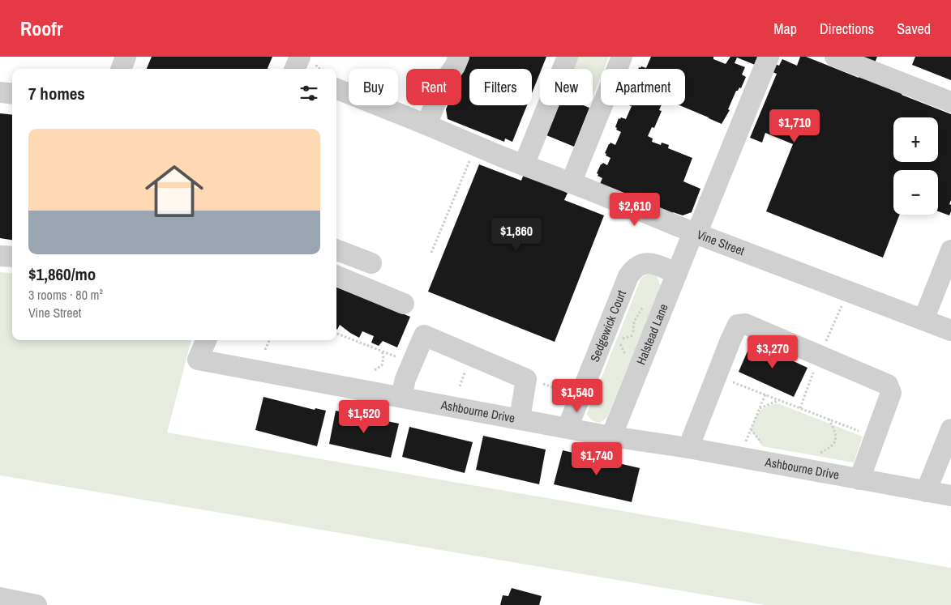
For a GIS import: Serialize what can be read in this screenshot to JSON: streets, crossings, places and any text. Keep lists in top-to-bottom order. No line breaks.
{"streets":{"street":["Vine Street","Sedgewick Court","Halstead Lane","Ashbourne Drive"]},"crossings":[["Vine Street","Halstead Lane"],["Sedgewick Court","Halstead Lane"],["Sedgewick Court","Ashbourne Drive"],["Halstead Lane","Ashbourne Drive"]],"page":{"header":"Roofr","nav":["Map","Directions","Saved"],"chip":["Buy","Rent","Filters","New","Apartment"],"heading":"7 homes","price":["$1,710","$2,610","$1,860","$3,270","$1,540","$1,520","$1,740"],"map_buttons":["+","−"],"list":[{"name":"$1,860/mo","note":"3 rooms · 80 m² · Vine Street"}]}}
